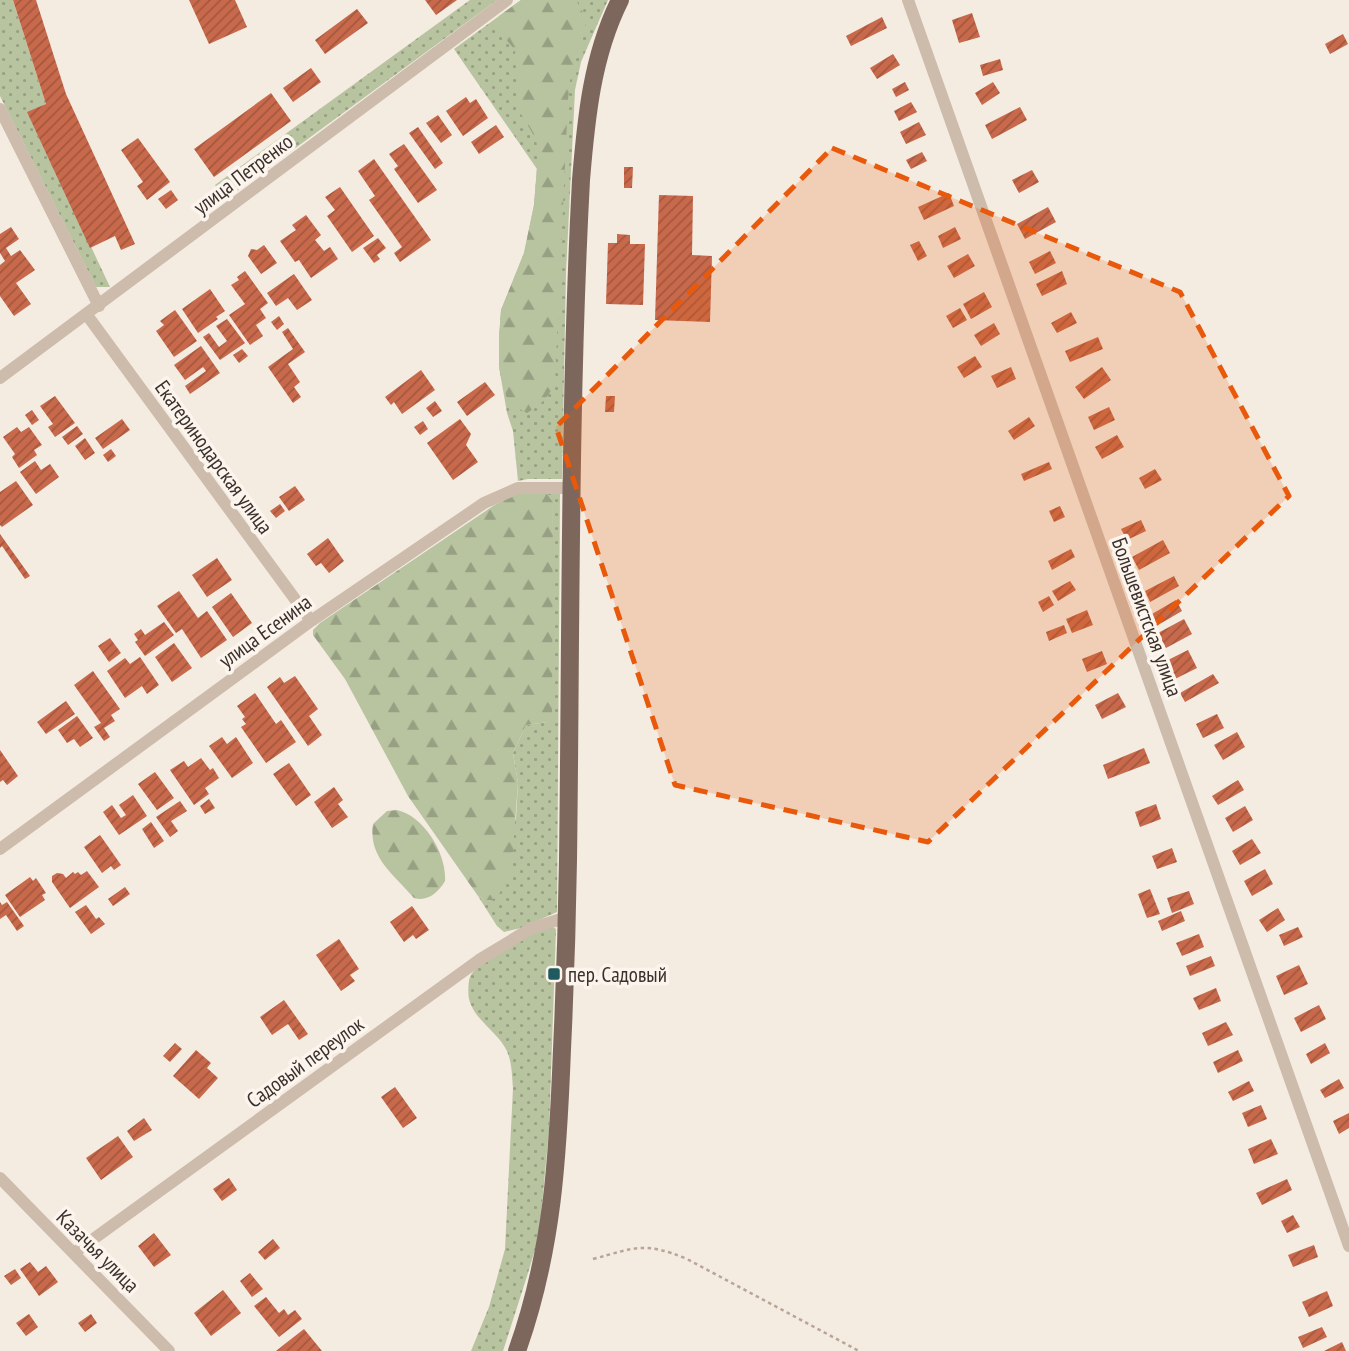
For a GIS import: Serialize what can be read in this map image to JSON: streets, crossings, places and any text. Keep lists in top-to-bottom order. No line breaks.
{"streets":{"street":["улица Петренко","Екатеринодарская улица","Большевистская улица","улица Есенина","Садовый переулок","Казачья улица"]},"crossings":[["улица Петренко","Екатеринодарская улица"],["Екатеринодарская улица","улица Есенина"],["Садовый переулок","Казачья улица"]],"places":{"transit":["пер. Садовый"]}}
